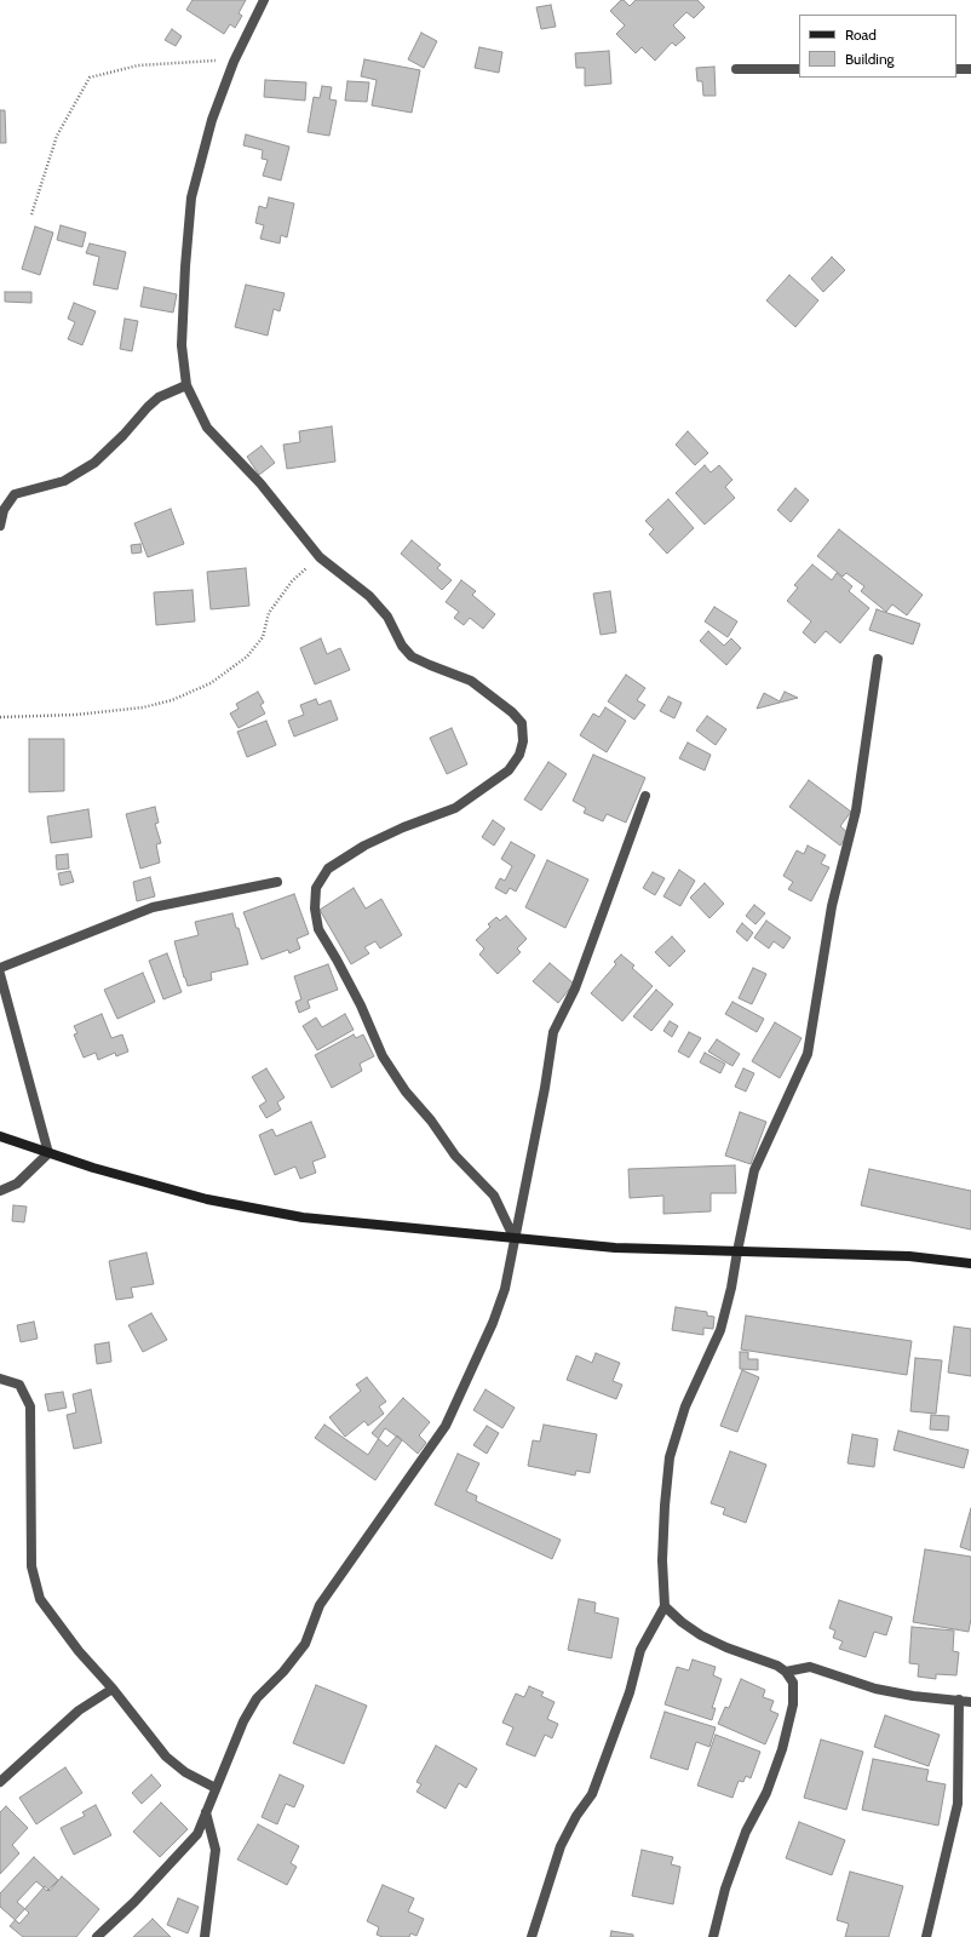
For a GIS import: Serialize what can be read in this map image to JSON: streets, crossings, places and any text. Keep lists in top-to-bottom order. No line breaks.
{"legend":["Road","Building"]}
